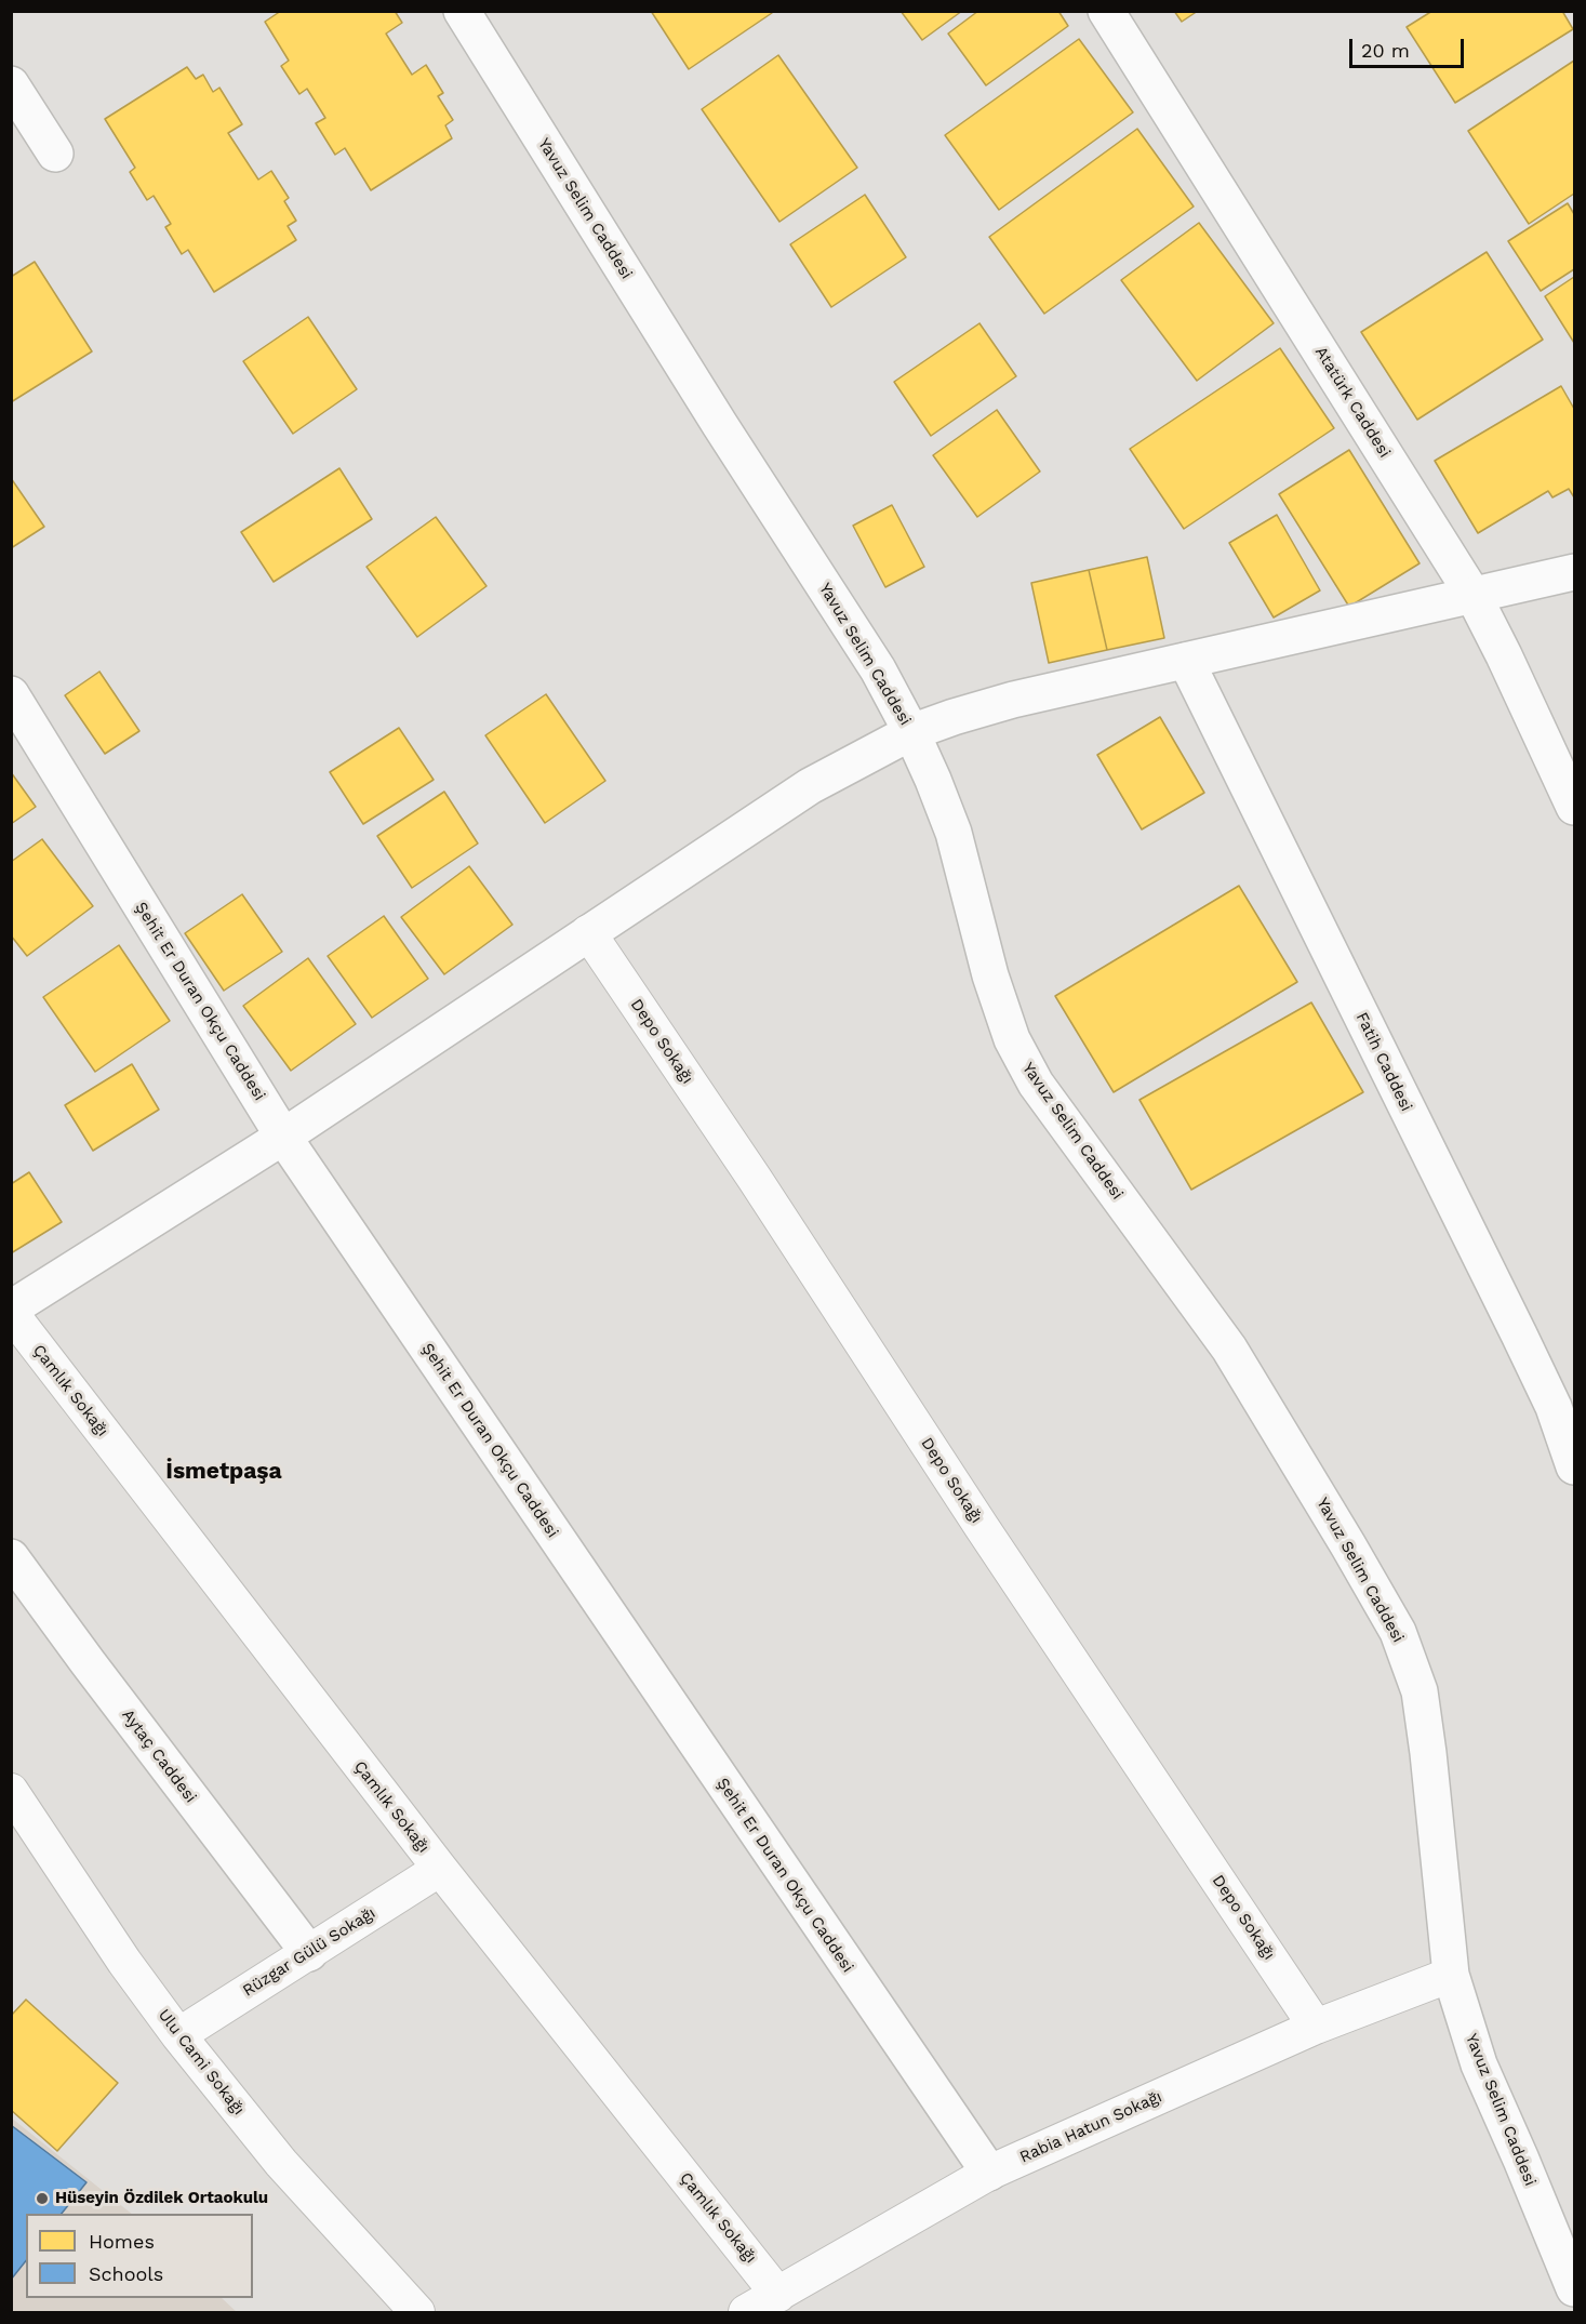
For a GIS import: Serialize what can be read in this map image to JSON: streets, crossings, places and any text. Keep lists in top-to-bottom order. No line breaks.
{"streets":{"street":["Yavuz Selim Caddesi","Atatürk Caddesi","Şehit Er Duran Okçu Caddesi","Depo Sokağı","Fatih Caddesi","Çamlık Sokağı","Aytaç Caddesi","Rüzgar Gülü Sokağı","Ulu Cami Sokağı","Rabia Hatun Sokağı"]},"crossings":[["Yavuz Selim Caddesi","Rabia Hatun Sokağı"],["Şehit Er Duran Okçu Caddesi","Rabia Hatun Sokağı"],["Depo Sokağı","Rabia Hatun Sokağı"],["Çamlık Sokağı","Rüzgar Gülü Sokağı"],["Çamlık Sokağı","Rabia Hatun Sokağı"],["Aytaç Caddesi","Rüzgar Gülü Sokağı"],["Rüzgar Gülü Sokağı","Ulu Cami Sokağı"]],"districts":["İsmetpaşa"],"places":["Hüseyin Özdilek Ortaokulu"],"legend":["Homes","Schools"],"scale_bar":"20 m"}
